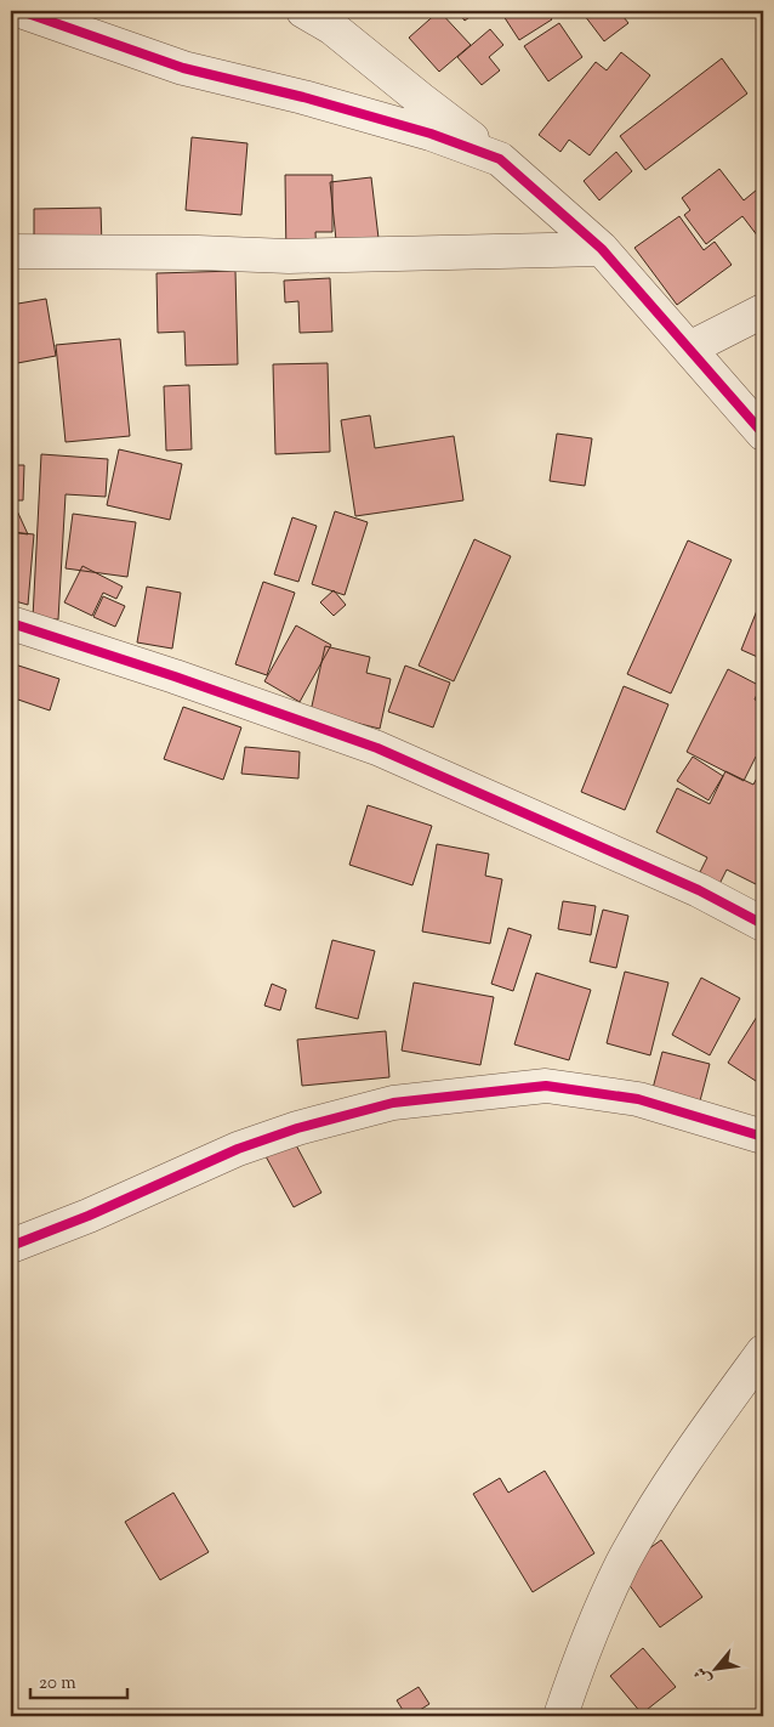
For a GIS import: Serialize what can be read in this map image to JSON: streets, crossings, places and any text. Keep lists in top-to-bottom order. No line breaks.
{"scale_bar":"20 m","north":"bottom left"}
